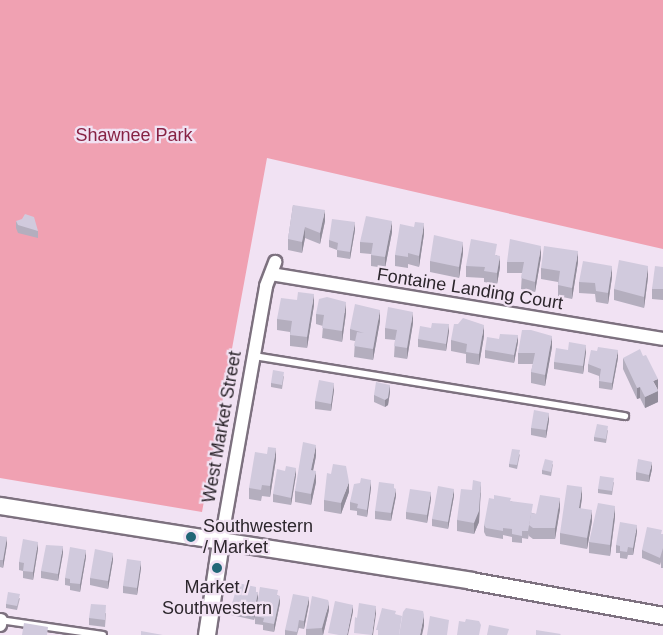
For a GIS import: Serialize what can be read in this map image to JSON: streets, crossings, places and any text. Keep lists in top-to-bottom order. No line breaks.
{"streets":{"street":["Fontaine Landing Court","West Market Street"]},"crossings":[["Fontaine Landing Court","West Market Street"]],"parks":["Shawnee Park"],"places":["Southwestern / Market","Market / Southwestern"]}
